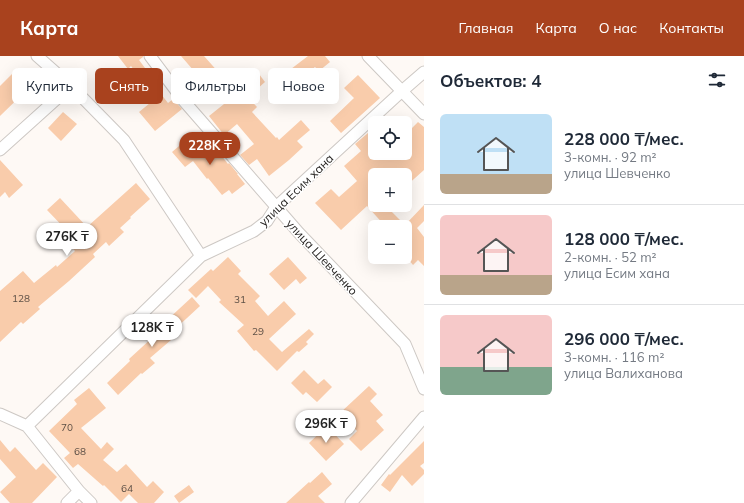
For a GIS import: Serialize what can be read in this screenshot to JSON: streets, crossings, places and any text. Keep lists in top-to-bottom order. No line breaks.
{"streets":{"street":["улица Есим хана","улица Шевченко"]},"crossings":[["улица Есим хана","улица Шевченко"]],"house_numbers":["128","31","29","70","68","64"],"page":{"header":"Карта","nav":["Главная","Карта","О нас","Контакты"],"heading":"Объектов: 4","chip":["Купить","Снять","Фильтры","Новое"],"list":[{"name":"228 000 ₸/мес.","note":"3-комн. · 92 m² · улица Шевченко"},{"name":"128 000 ₸/мес.","note":"2-комн. · 52 m² · улица Есим хана"},{"name":"296 000 ₸/мес.","note":"3-комн. · 116 m² · улица Валиханова"}],"map_buttons":["+","−"],"price":["228K ₸","276K ₸","128K ₸","296K ₸"]}}
